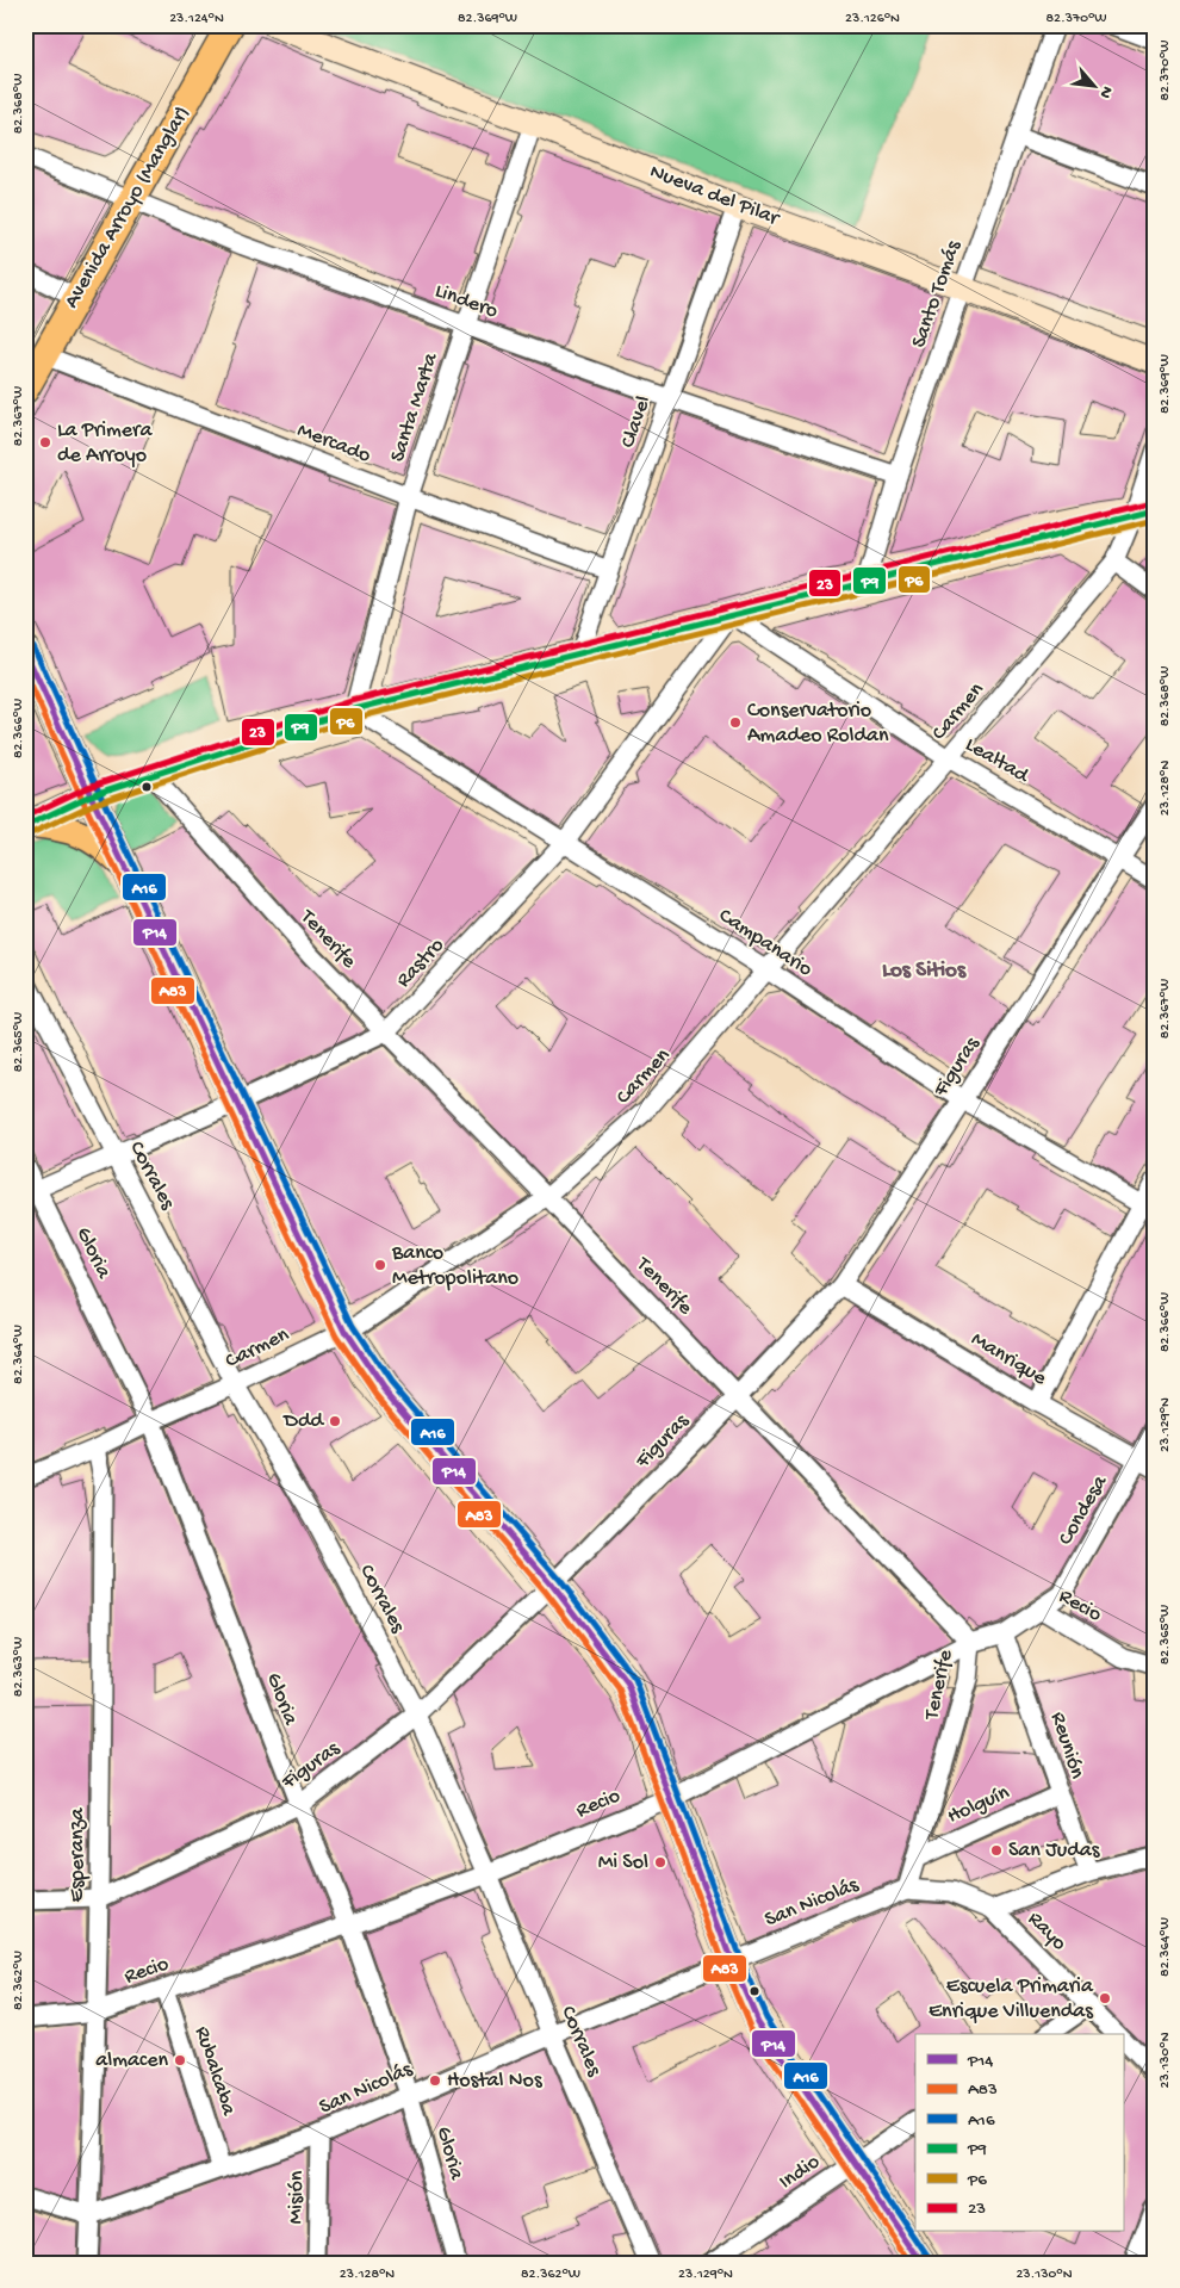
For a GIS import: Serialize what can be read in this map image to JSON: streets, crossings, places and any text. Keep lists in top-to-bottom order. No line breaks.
{"streets":{"main road":["Nueva del Pilar","Avenida Arroyo (Manglar)"],"street":["Santo Tomás","Lindero","Santa Marta","Clavel","Mercado","Carmen","Lealtad","Tenerife","Campanario","Rastro","Figuras","Corrales","Gloria","Manrique","Condesa","Recio","Reunión","Holguín","Esperanza","San Nicolás","Rayo","Rubalcaba","Indio","Misión"]},"crossings":[["Nueva del Pilar","Santo Tomás"],["Nueva del Pilar","Santa Marta"],["Nueva del Pilar","Clavel"],["Avenida Arroyo (Manglar)","Lindero"],["Avenida Arroyo (Manglar)","Mercado"],["Santo Tomás","Lindero"],["Lindero","Santa Marta"],["Lindero","Clavel"],["Santa Marta","Mercado"],["Santa Marta","Campanario"],["Clavel","Mercado"],["Carmen","Lealtad"],["Carmen","Tenerife"],["Carmen","Campanario"],["Carmen","Corrales"],["Carmen","Gloria"],["Carmen","Esperanza"],["Lealtad","Rastro"],["Lealtad","Figuras"],["Tenerife","Rastro"],["Tenerife","Figuras"],["Tenerife","Recio"],["Tenerife","Holguín"],["Tenerife","San Nicolás"],["Campanario","Rastro"],["Campanario","Figuras"],["Rastro","Corrales"],["Rastro","Gloria"],["Figuras","Corrales"],["Figuras","Gloria"],["Figuras","Manrique"],["Figuras","Esperanza"],["Corrales","Recio"],["Corrales","San Nicolás"],["Gloria","Recio"],["Gloria","San Nicolás"],["Manrique","Condesa"],["Condesa","Recio"],["Recio","Reunión"],["Recio","Esperanza"],["Recio","Rubalcaba"],["Reunión","Holguín"],["Esperanza","San Nicolás"],["San Nicolás","Rayo"],["San Nicolás","Rubalcaba"],["San Nicolás","Misión"]],"districts":["Los Sitios"],"places":["La Primera de Arroyo","Conservatorio Amadeo Roldan","Banco Metropolitano","Ddd","San Judas","Mi Sol","Escuela Primaria Enrique Villuendas","almacen","Hostal Nos"],"lines":["transit line 23","transit line P9","transit line P6","transit line A16","transit line P14","transit line A83"],"legend":["P14","A83","A16","P9","P6","23"],"north":"bottom right","coordinates":["23.124°N","82.369°W","23.126°N","82.370°W","82.368°W","82.367°W","82.366°W","23.128°N","82.365°W","82.364°W","23.129°N","82.363°W","82.362°W","23.130°N"]}
